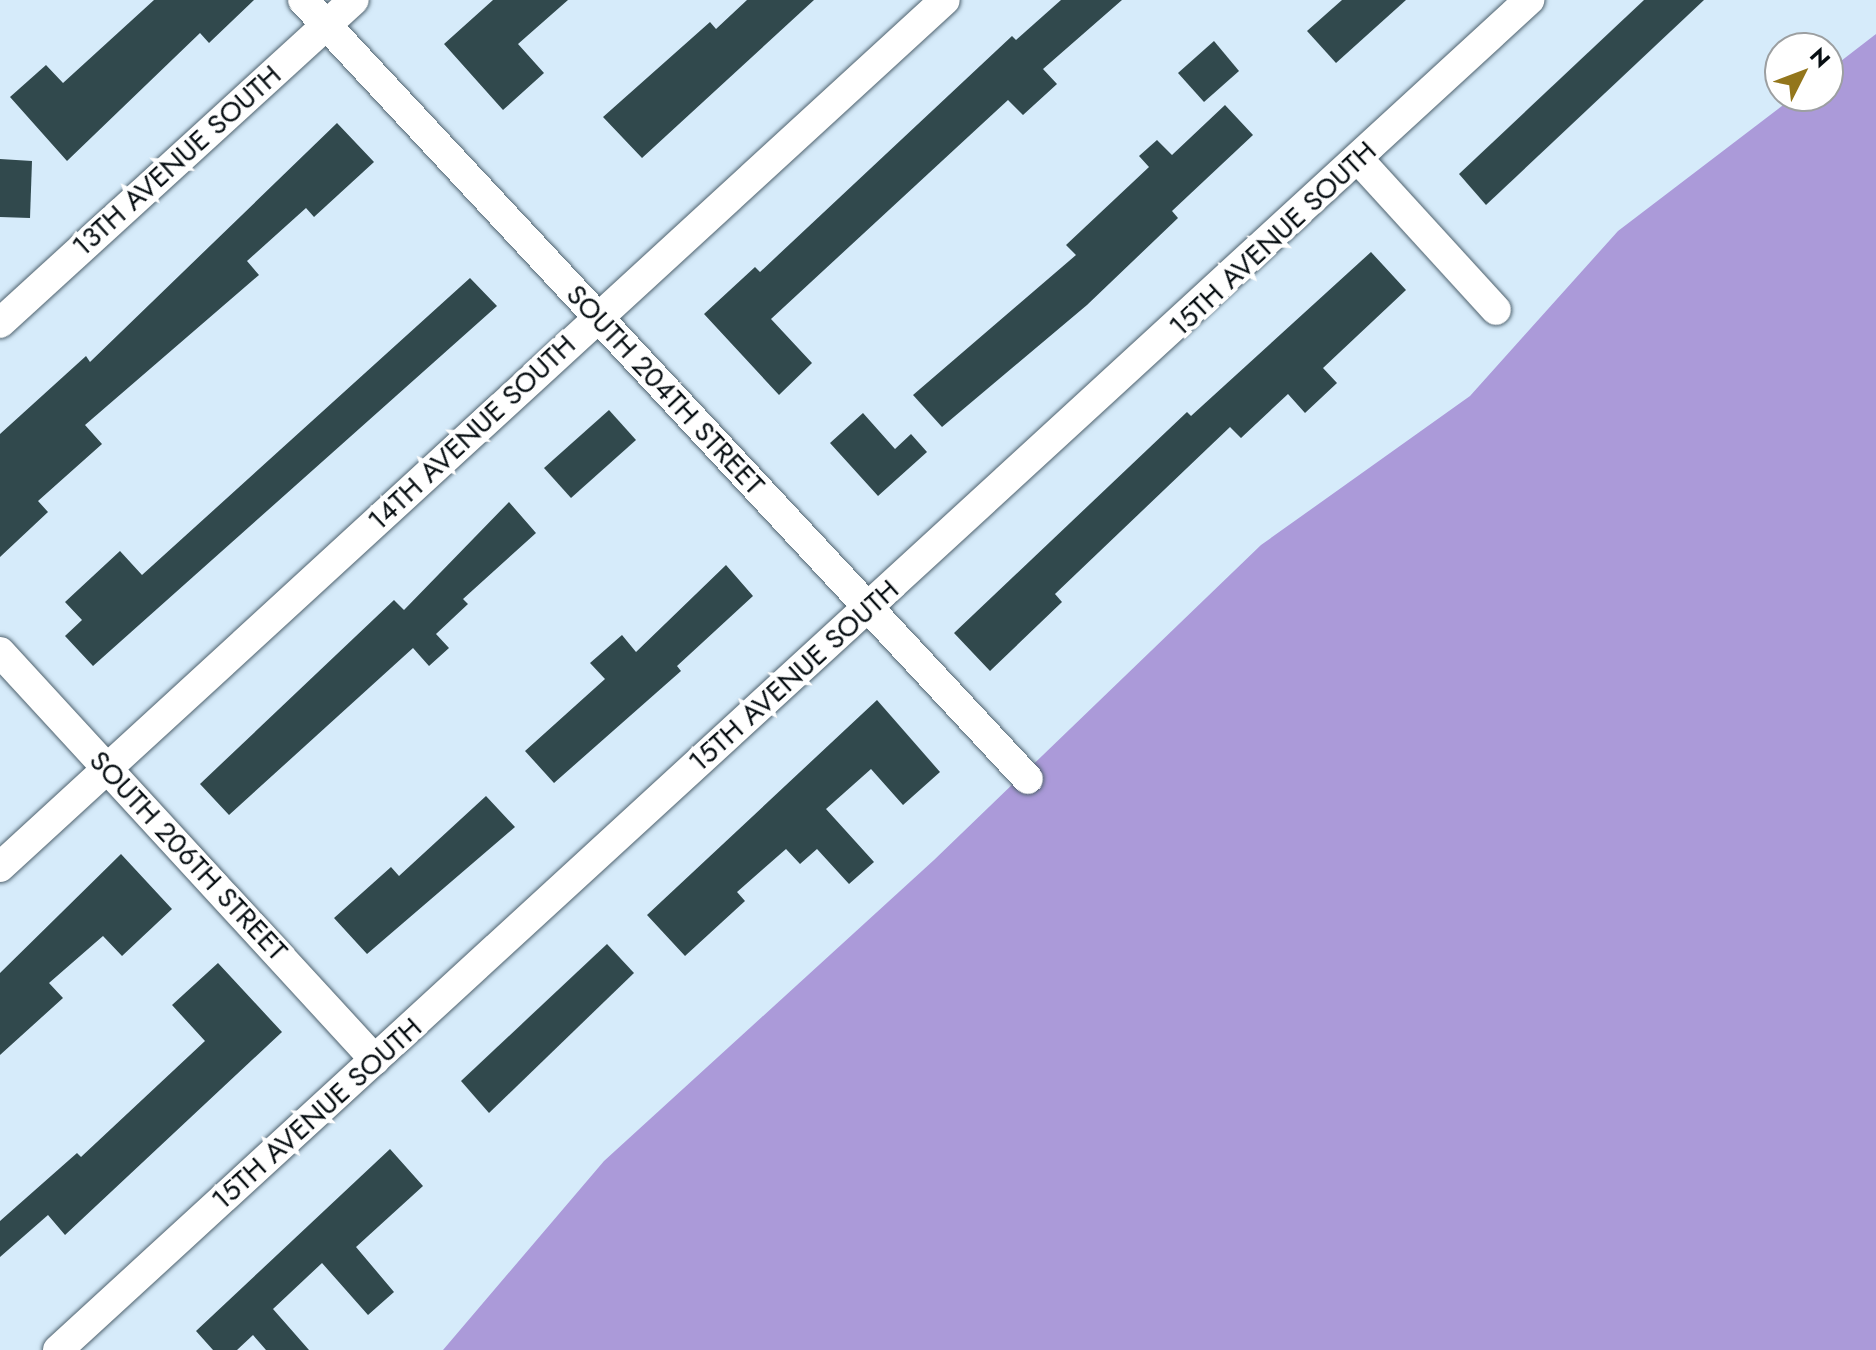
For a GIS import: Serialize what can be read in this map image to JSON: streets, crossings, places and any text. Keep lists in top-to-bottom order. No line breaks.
{"streets":{"street":["13TH AVENUE SOUTH","15TH AVENUE SOUTH","SOUTH 204TH STREET","14TH AVENUE SOUTH","SOUTH 206TH STREET"]},"crossings":[["13TH AVENUE SOUTH","SOUTH 204TH STREET"],["15TH AVENUE SOUTH","SOUTH 204TH STREET"],["15TH AVENUE SOUTH","SOUTH 206TH STREET"],["SOUTH 204TH STREET","14TH AVENUE SOUTH"],["14TH AVENUE SOUTH","SOUTH 206TH STREET"]],"north":"top right"}
